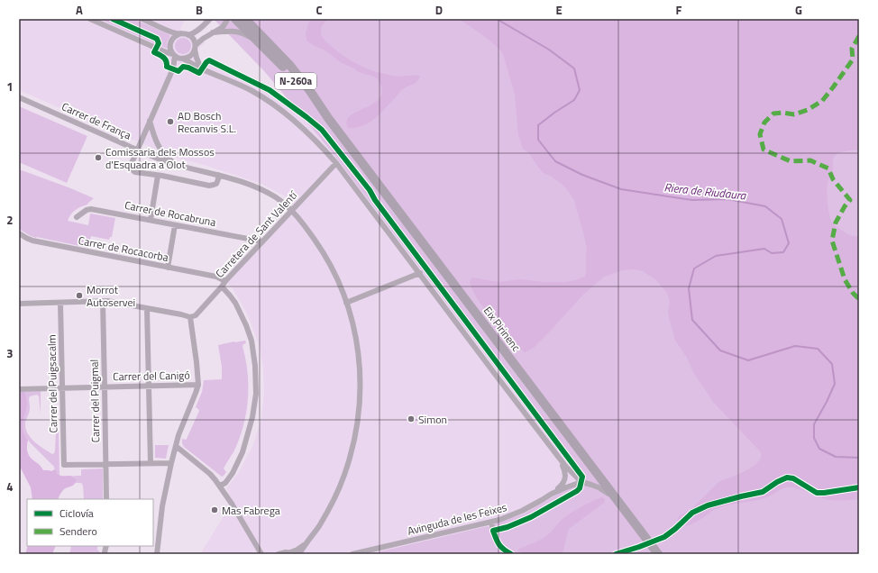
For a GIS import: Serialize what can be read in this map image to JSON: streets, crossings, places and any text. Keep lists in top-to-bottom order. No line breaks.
{"streets":{"main road":["N-260a","Eix Pirinenc"],"street":["Carrer de França","Carrer de Rocabruna","Carretera de Sant Valentí","Carrer de Rocacorba","Carrer del Canigó","Carrer del Puigsacalm","Carrer del Puigmal","Avinguda de les Feixes"]},"crossings":[["Carrer de França","Carretera de Sant Valentí"],["Carrer de Rocabruna","Carretera de Sant Valentí"],["Carretera de Sant Valentí","Carrer de Rocacorba"],["Carrer del Canigó","Carrer del Puigsacalm"],["Carrer del Canigó","Carrer del Puigmal"],["Carrer del Puigsacalm","Carrer del Puigmal"]],"water":["Riera de Riudaura"],"places":["AD Bosch Recanvis S.L.","Comissaria dels Mossos d'Esquadra a Olot","Morrot Autoservei","Simon","Mas Fabrega"],"legend":["Ciclovía","Sendero"],"grid":{"columns":["A","B","C","D","E","F","G"],"rows":["1","2","3","4"]}}
